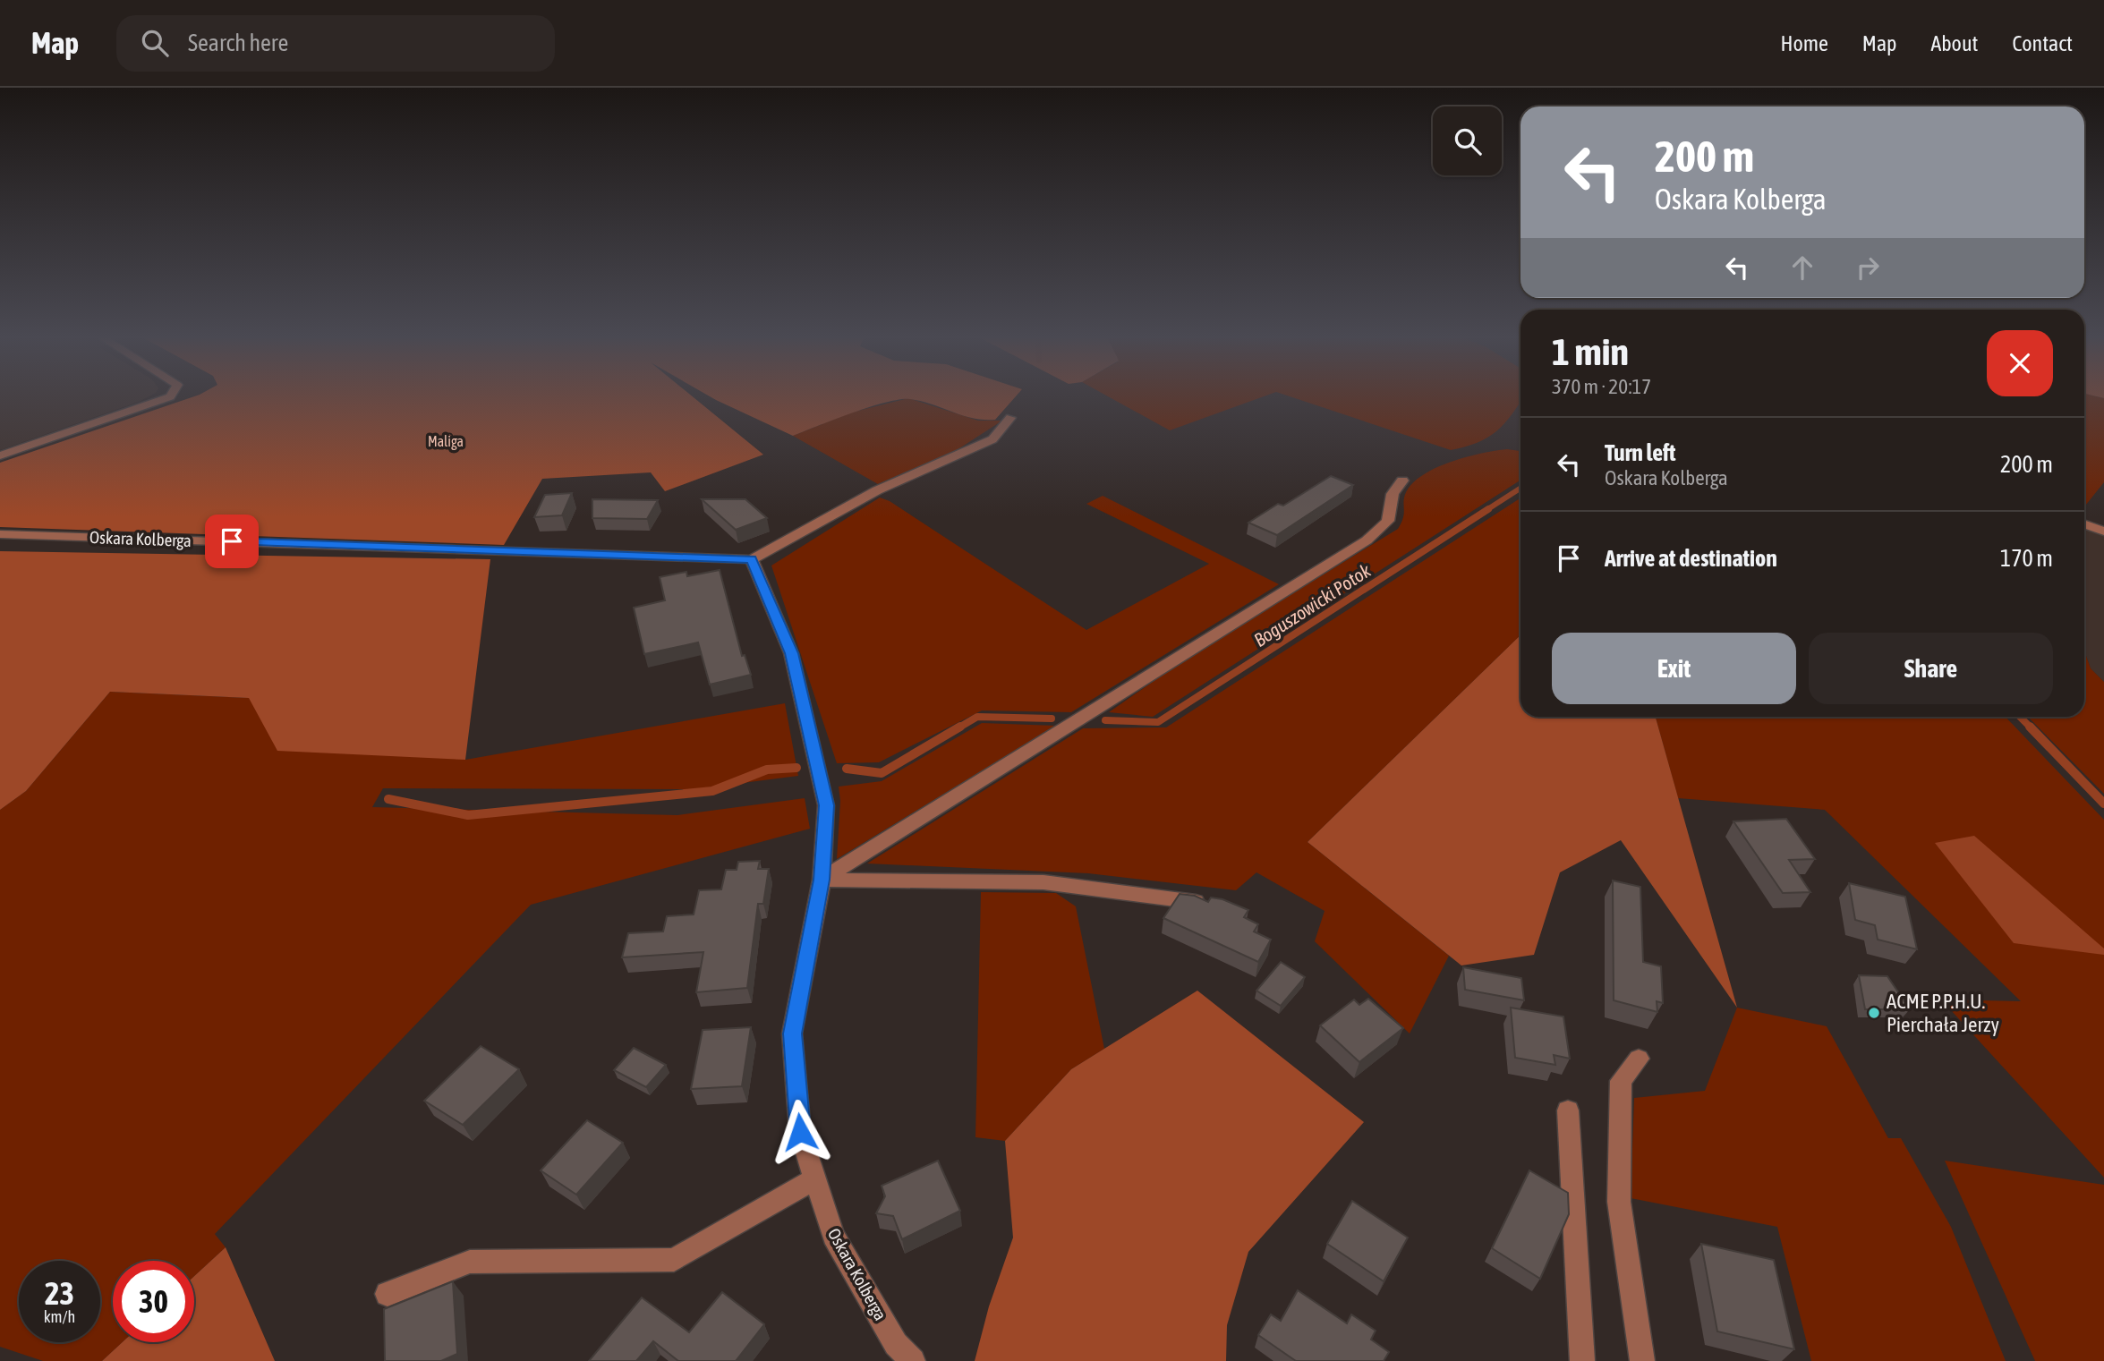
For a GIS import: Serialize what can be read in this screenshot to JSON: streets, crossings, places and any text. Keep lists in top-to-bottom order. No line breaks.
{"streets":{"street":["Oskara Kolberga"]},"water":["Boguszowicki Potok"],"parks":["Maliga"],"places":["ACME P.P.H.U. Pierchała Jerzy"],"page":{"header":"Map","search":"Search here","nav":["Home","Map","About","Contact"],"turn":["200 m","Oskara Kolberga"],"heading":["1 min","370 m · 20:17"],"list":[{"name":"Turn left","note":"Oskara Kolberga","value":"200 m"},{"name":"Arrive at destination","value":"170 m"}],"buttons":["Exit","Share"],"speed":"23 km/h","limit":"30"}}
